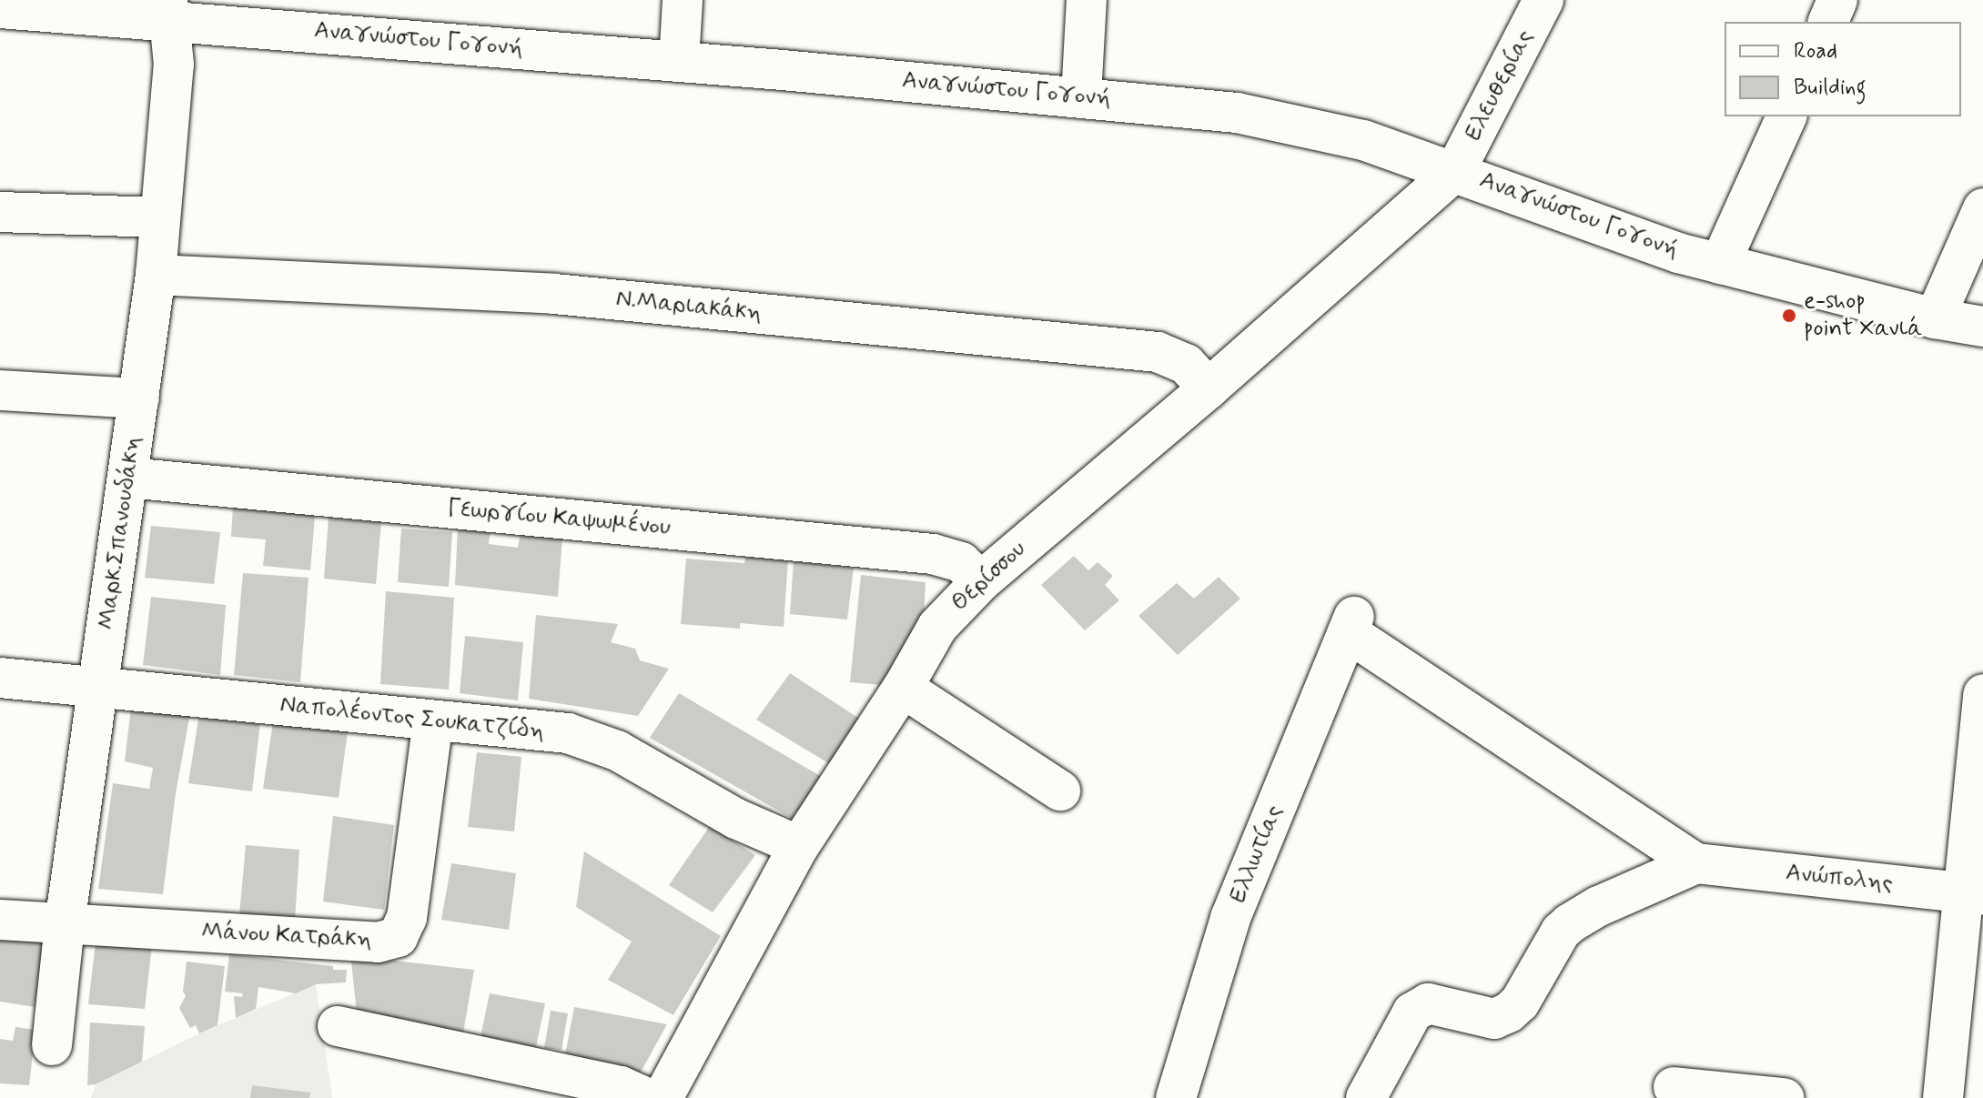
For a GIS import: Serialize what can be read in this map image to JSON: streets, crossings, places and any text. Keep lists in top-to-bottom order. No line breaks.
{"streets":{"street":["Αναγνώστου Γογονή","Ελευθερίας","Ν.Μαριακάκη","Γεωργίου Καψωμένου","Μαρκ.Σπανουδάκη","Θερίσσου","Ναπολέοντος Σουκατζίδη","Ελλωτίας","Ανώπολης","Μάνου Κατράκη"]},"crossings":[["Αναγνώστου Γογονή","Ελευθερίας"],["Αναγνώστου Γογονή","Μαρκ.Σπανουδάκη"],["Αναγνώστου Γογονή","Θερίσσου"],["Ελευθερίας","Θερίσσου"],["Ν.Μαριακάκη","Μαρκ.Σπανουδάκη"],["Ν.Μαριακάκη","Θερίσσου"],["Γεωργίου Καψωμένου","Μαρκ.Σπανουδάκη"],["Γεωργίου Καψωμένου","Θερίσσου"],["Μαρκ.Σπανουδάκη","Ναπολέοντος Σουκατζίδη"],["Μαρκ.Σπανουδάκη","Μάνου Κατράκη"],["Θερίσσου","Ναπολέοντος Σουκατζίδη"],["Ναπολέοντος Σουκατζίδη","Μάνου Κατράκη"],["Ελλωτίας","Ανώπολης"]],"places":["e-shop point Χανιά"],"legend":["Road","Building"]}
